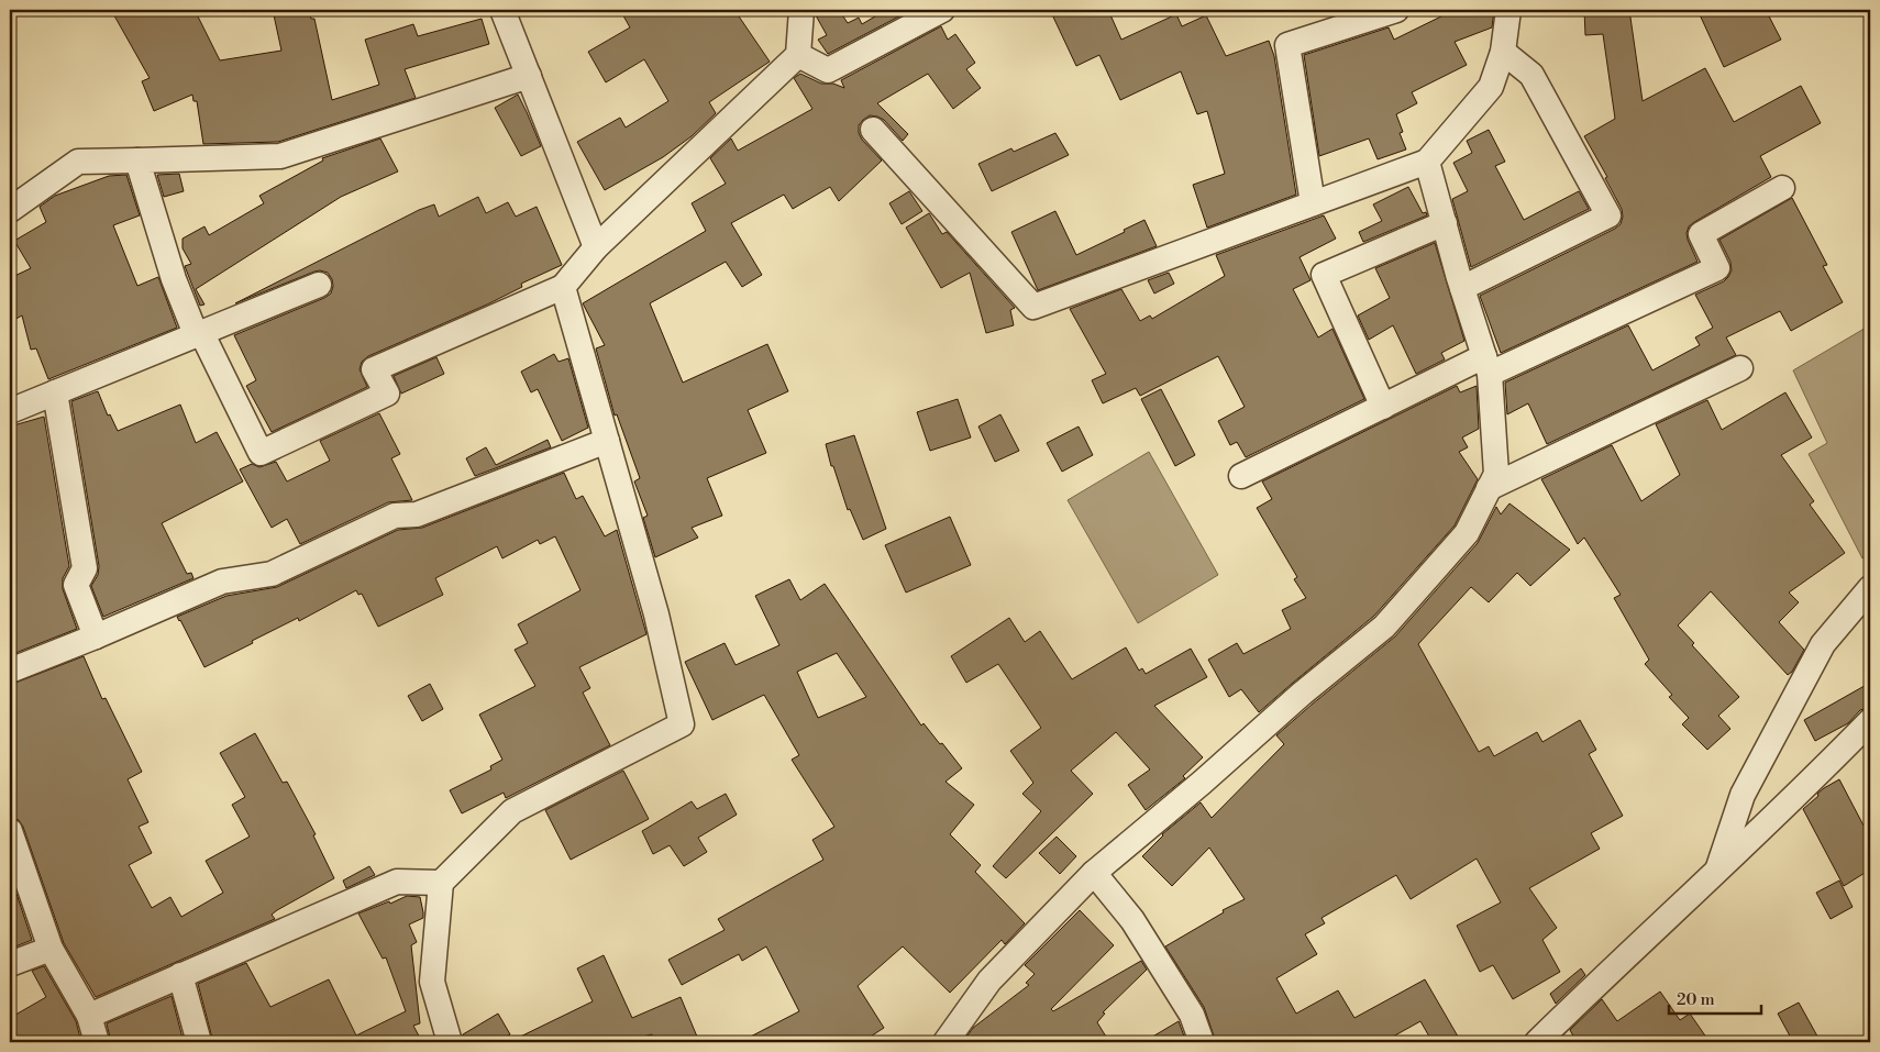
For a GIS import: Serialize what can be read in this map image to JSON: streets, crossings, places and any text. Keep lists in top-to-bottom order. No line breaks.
{"scale_bar":"20 m"}
